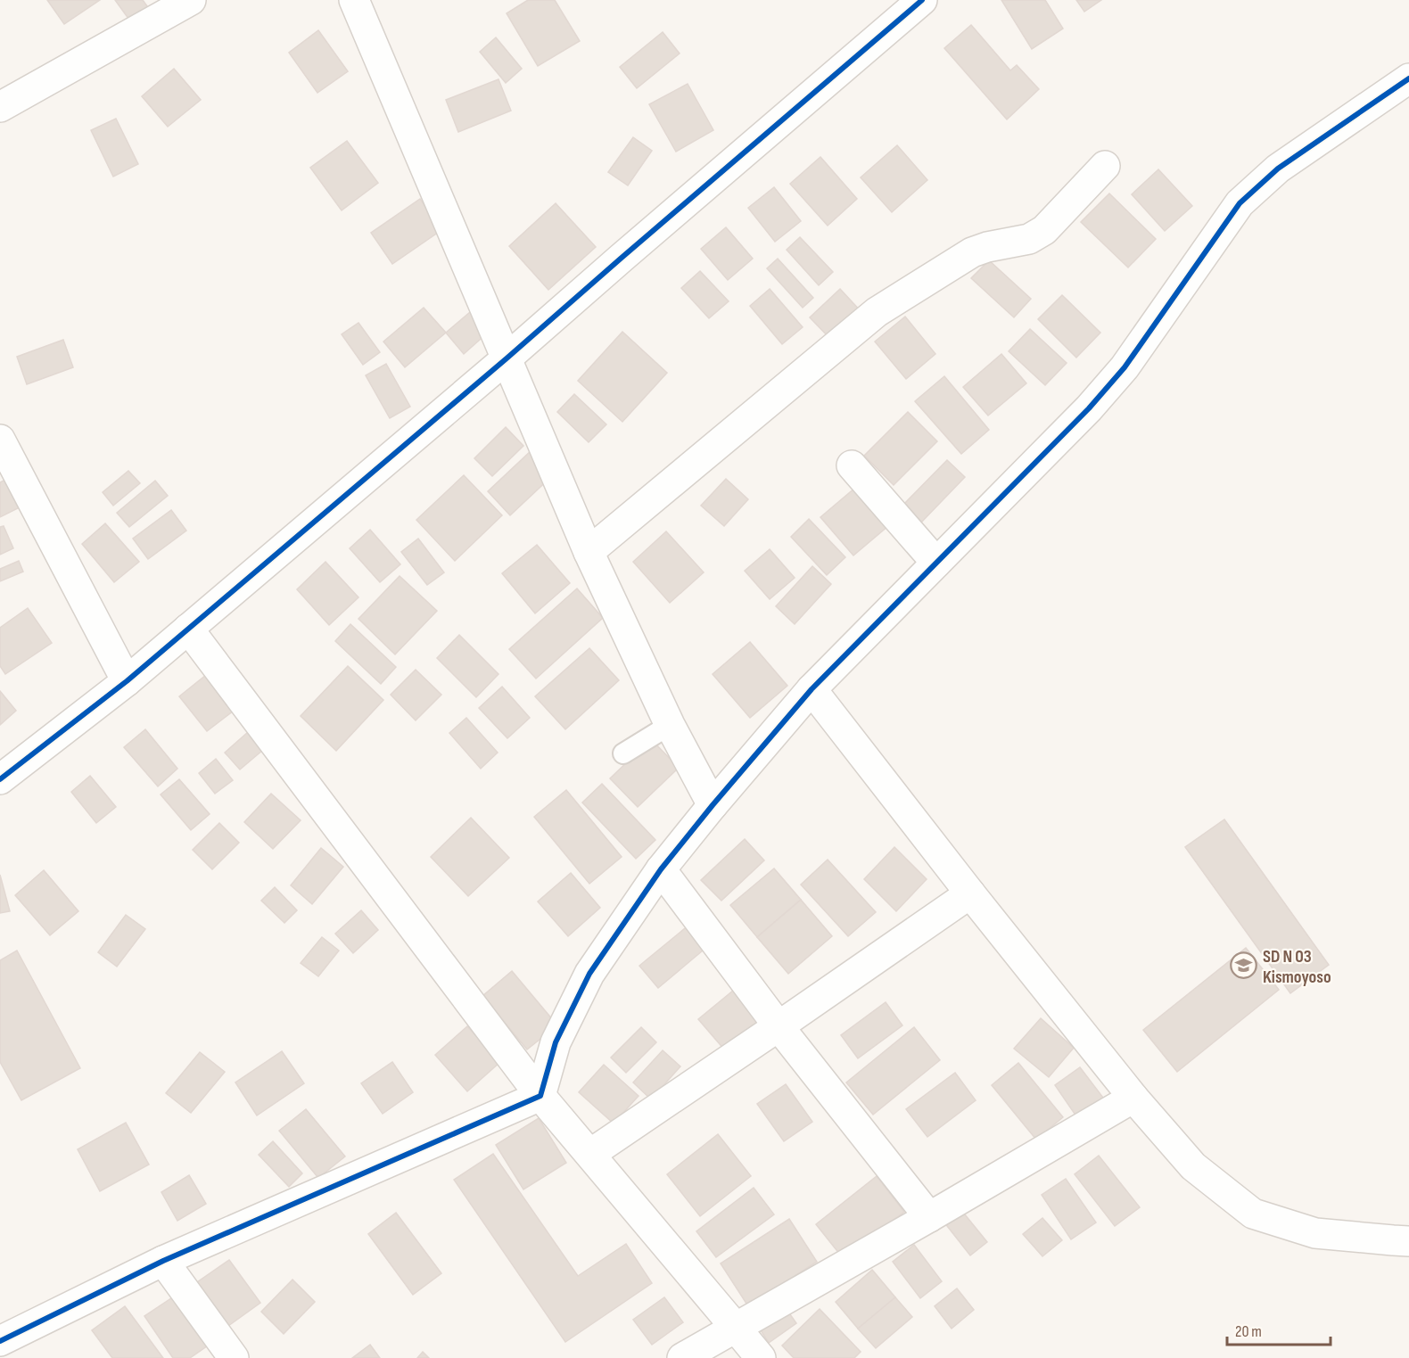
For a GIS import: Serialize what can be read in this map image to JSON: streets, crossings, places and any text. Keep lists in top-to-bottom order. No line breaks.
{"places":{"school or university":["SD N 03 Kismoyoso"]},"scale_bar":"20 m"}
